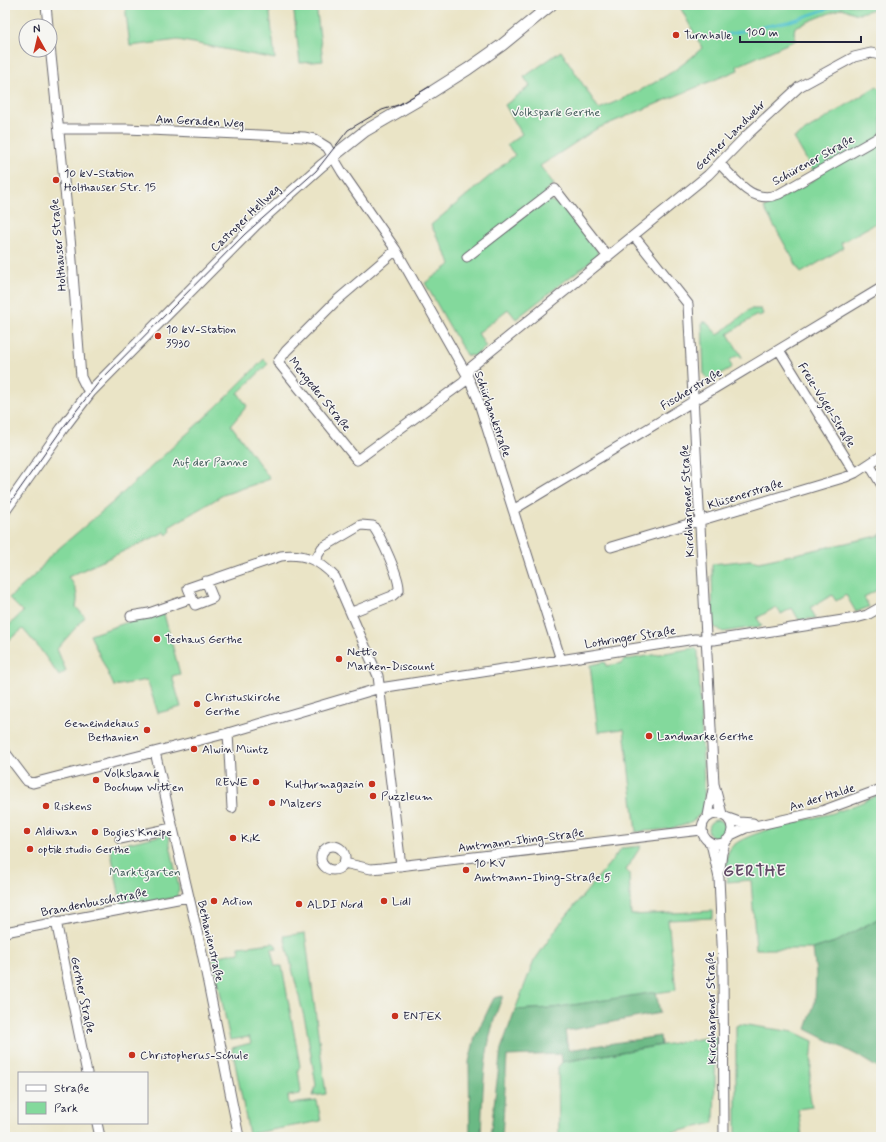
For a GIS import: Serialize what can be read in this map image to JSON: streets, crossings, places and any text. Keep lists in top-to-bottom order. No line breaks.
{"streets":{"main road":["Castroper Hellweg"],"street":["Am Geraden Weg","Gerther Landwehr","Schürener Straße","Holthauser Straße","Fischerstraße","Mengeder Straße","Freie-Vogel-Straße","Schürbankstraße","Klüsenerstraße","Kirchharpener Straße","Lothringer Straße","An der Halde","Amtmann-Ibing-Straße","Brandenbuschstraße","Bethanienstraße","Gerther Straße"]},"crossings":[["Am Geraden Weg","Castroper Hellweg"],["Am Geraden Weg","Holthauser Straße"],["Am Geraden Weg","Schürbankstraße"],["Gerther Landwehr","Schürener Straße"],["Gerther Landwehr","Mengeder Straße"],["Gerther Landwehr","Schürbankstraße"],["Gerther Landwehr","Kirchharpener Straße"],["Castroper Hellweg","Holthauser Straße"],["Castroper Hellweg","Schürbankstraße"],["Fischerstraße","Freie-Vogel-Straße"],["Fischerstraße","Schürbankstraße"],["Fischerstraße","Kirchharpener Straße"],["Mengeder Straße","Schürbankstraße"],["Freie-Vogel-Straße","Klüsenerstraße"],["Schürbankstraße","Lothringer Straße"],["Klüsenerstraße","Kirchharpener Straße"],["Kirchharpener Straße","Lothringer Straße"],["Kirchharpener Straße","An der Halde"],["Kirchharpener Straße","Amtmann-Ibing-Straße"],["Lothringer Straße","Bethanienstraße"],["An der Halde","Amtmann-Ibing-Straße"],["Brandenbuschstraße","Bethanienstraße"],["Brandenbuschstraße","Gerther Straße"]],"districts":["GERTHE"],"parks":["Volkspark Gerthe","Auf der Panne","Marktgarten"],"places":["Turnhalle","10 kV-Station Holthauser Str. 15","10 kV-Station 3930","Teehaus Gerthe","Netto Marken-Discount","Christuskirche Gerthe","Gemeindehaus Bethanien","Landmarke Gerthe","Alwin Müntz","Volksbank Bochum Witten","REWE","Kulturmagazin","Puzzleum","Malzers","Riskens","Aldiwan","Bogies Kneipe","KiK","optik studio Gerthe","10 KV Amtmann-Ibing-Straße 5","Action","Lidl","ALDI Nord","ENTEX","Christopherus-Schule"],"legend":["Straße","Park"],"scale_bar":"100 m","north":"top"}
